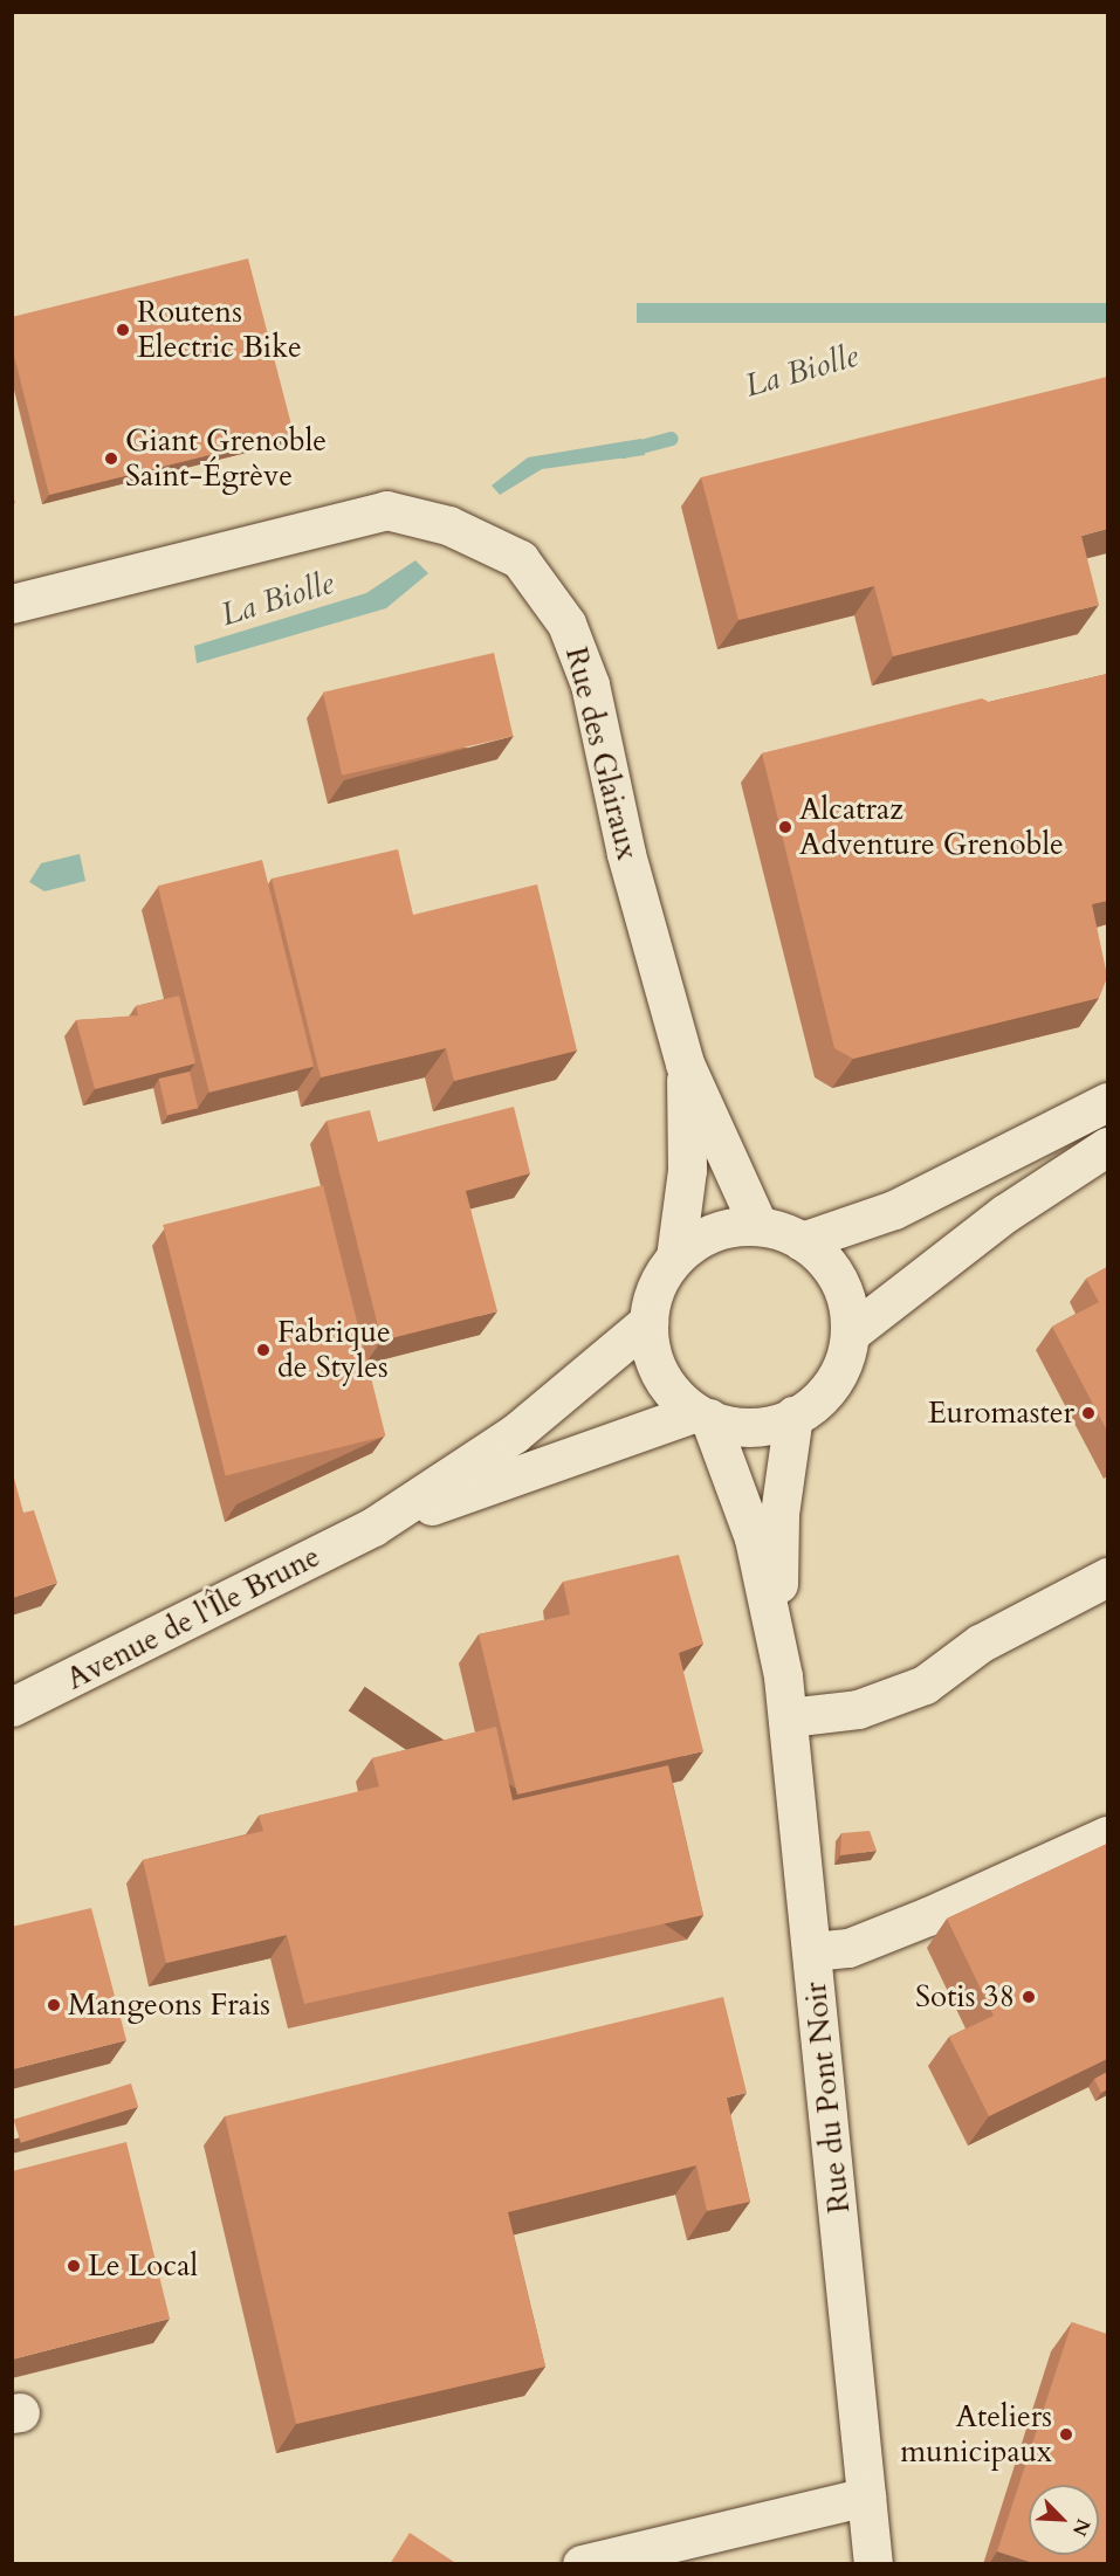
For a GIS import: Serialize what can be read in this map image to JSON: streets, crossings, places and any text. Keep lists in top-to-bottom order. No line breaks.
{"streets":{"street":["Rue des Glairaux","Avenue de l'Île Brune","Rue du Pont Noir"]},"crossings":[["Rue des Glairaux","Avenue de l'Île Brune"],["Rue des Glairaux","Rue du Pont Noir"],["Avenue de l'Île Brune","Rue du Pont Noir"]],"water":["La Biolle"],"places":["Routens Electric Bike","Giant Grenoble Saint-Égrève","Alcatraz Adventure Grenoble","Fabrique de Styles","Euromaster","Sotis 38","Mangeons Frais","Le Local","Ateliers municipaux"],"north":"bottom right"}
